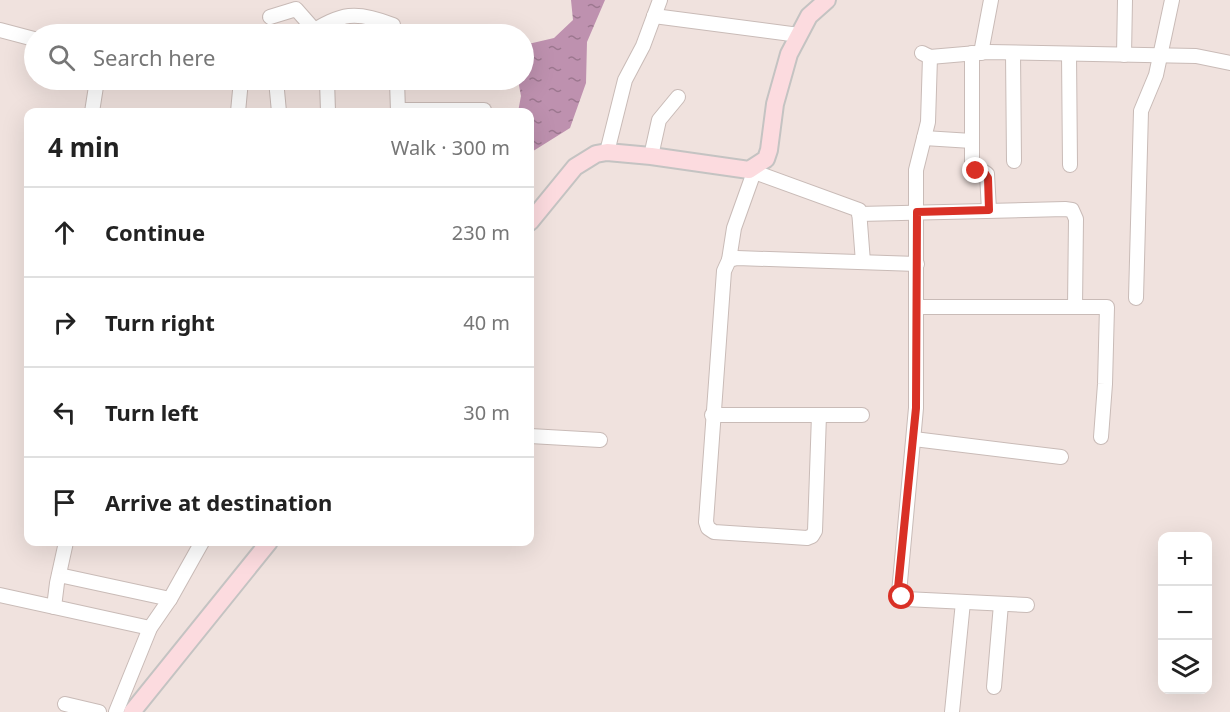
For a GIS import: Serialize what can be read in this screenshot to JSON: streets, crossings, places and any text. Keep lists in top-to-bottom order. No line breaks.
{"page":{"search":"Search here","heading":["4 min","Walk · 300 m"],"list":[["Continue","230 m"],["Turn right","40 m"],["Turn left","30 m"],"Arrive at destination"],"map_buttons":["+","−"]}}
